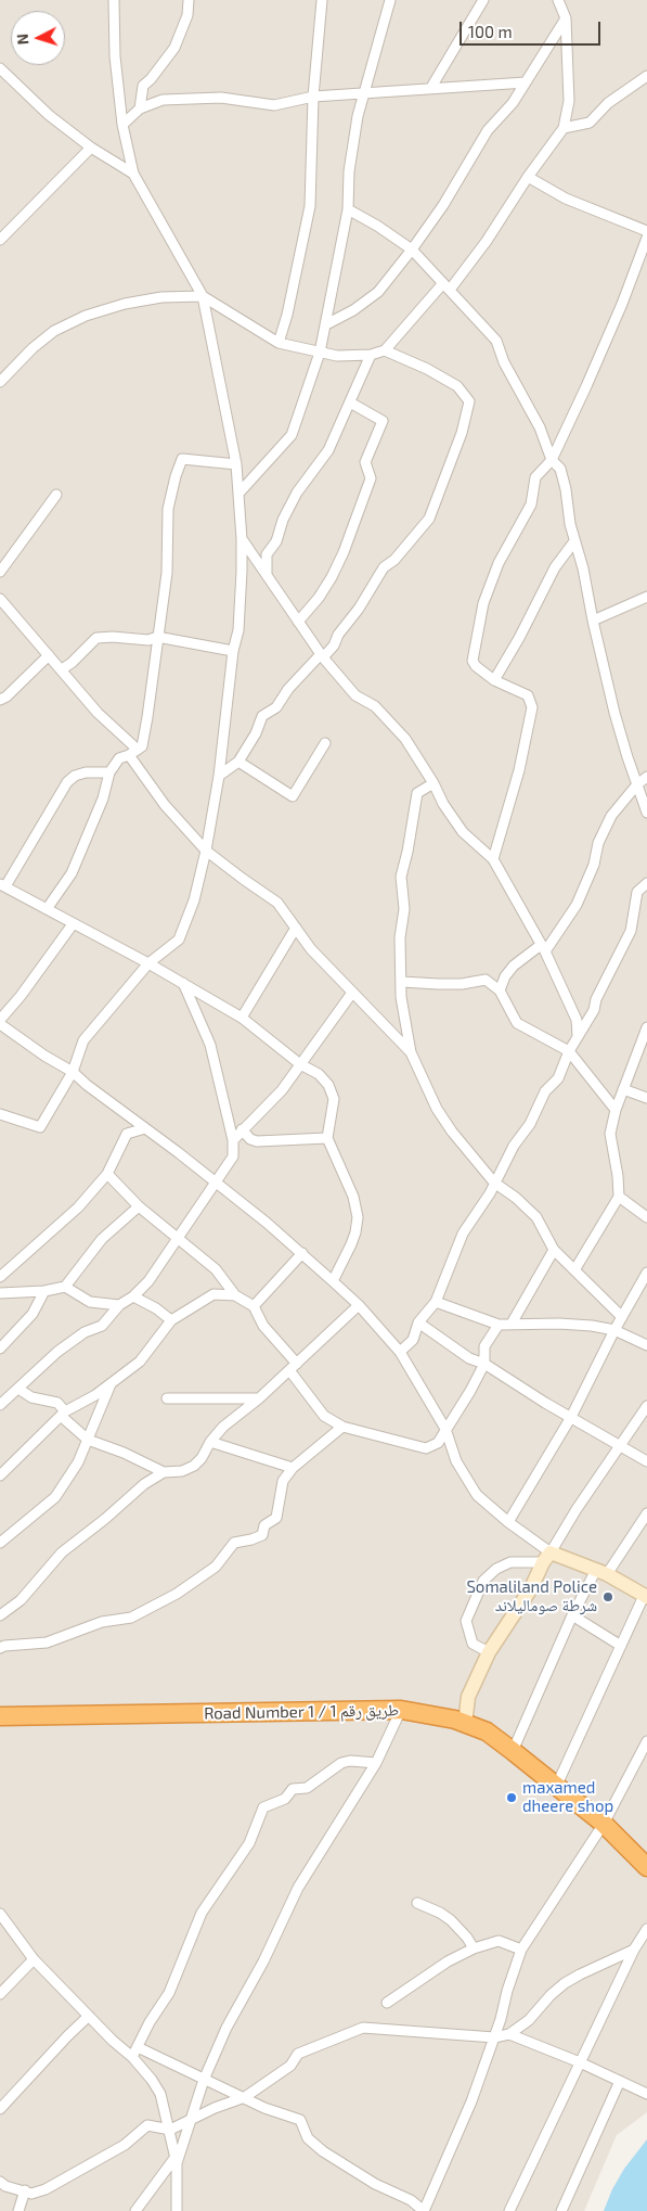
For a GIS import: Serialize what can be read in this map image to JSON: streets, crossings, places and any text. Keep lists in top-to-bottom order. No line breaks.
{"streets":{"highway":["Road Number 1 / طريق رقم 1"]},"places":["Somaliland Police شرطة صوماليلاند","maxamed dheere shop"],"scale_bar":"100 m","north":"left"}
